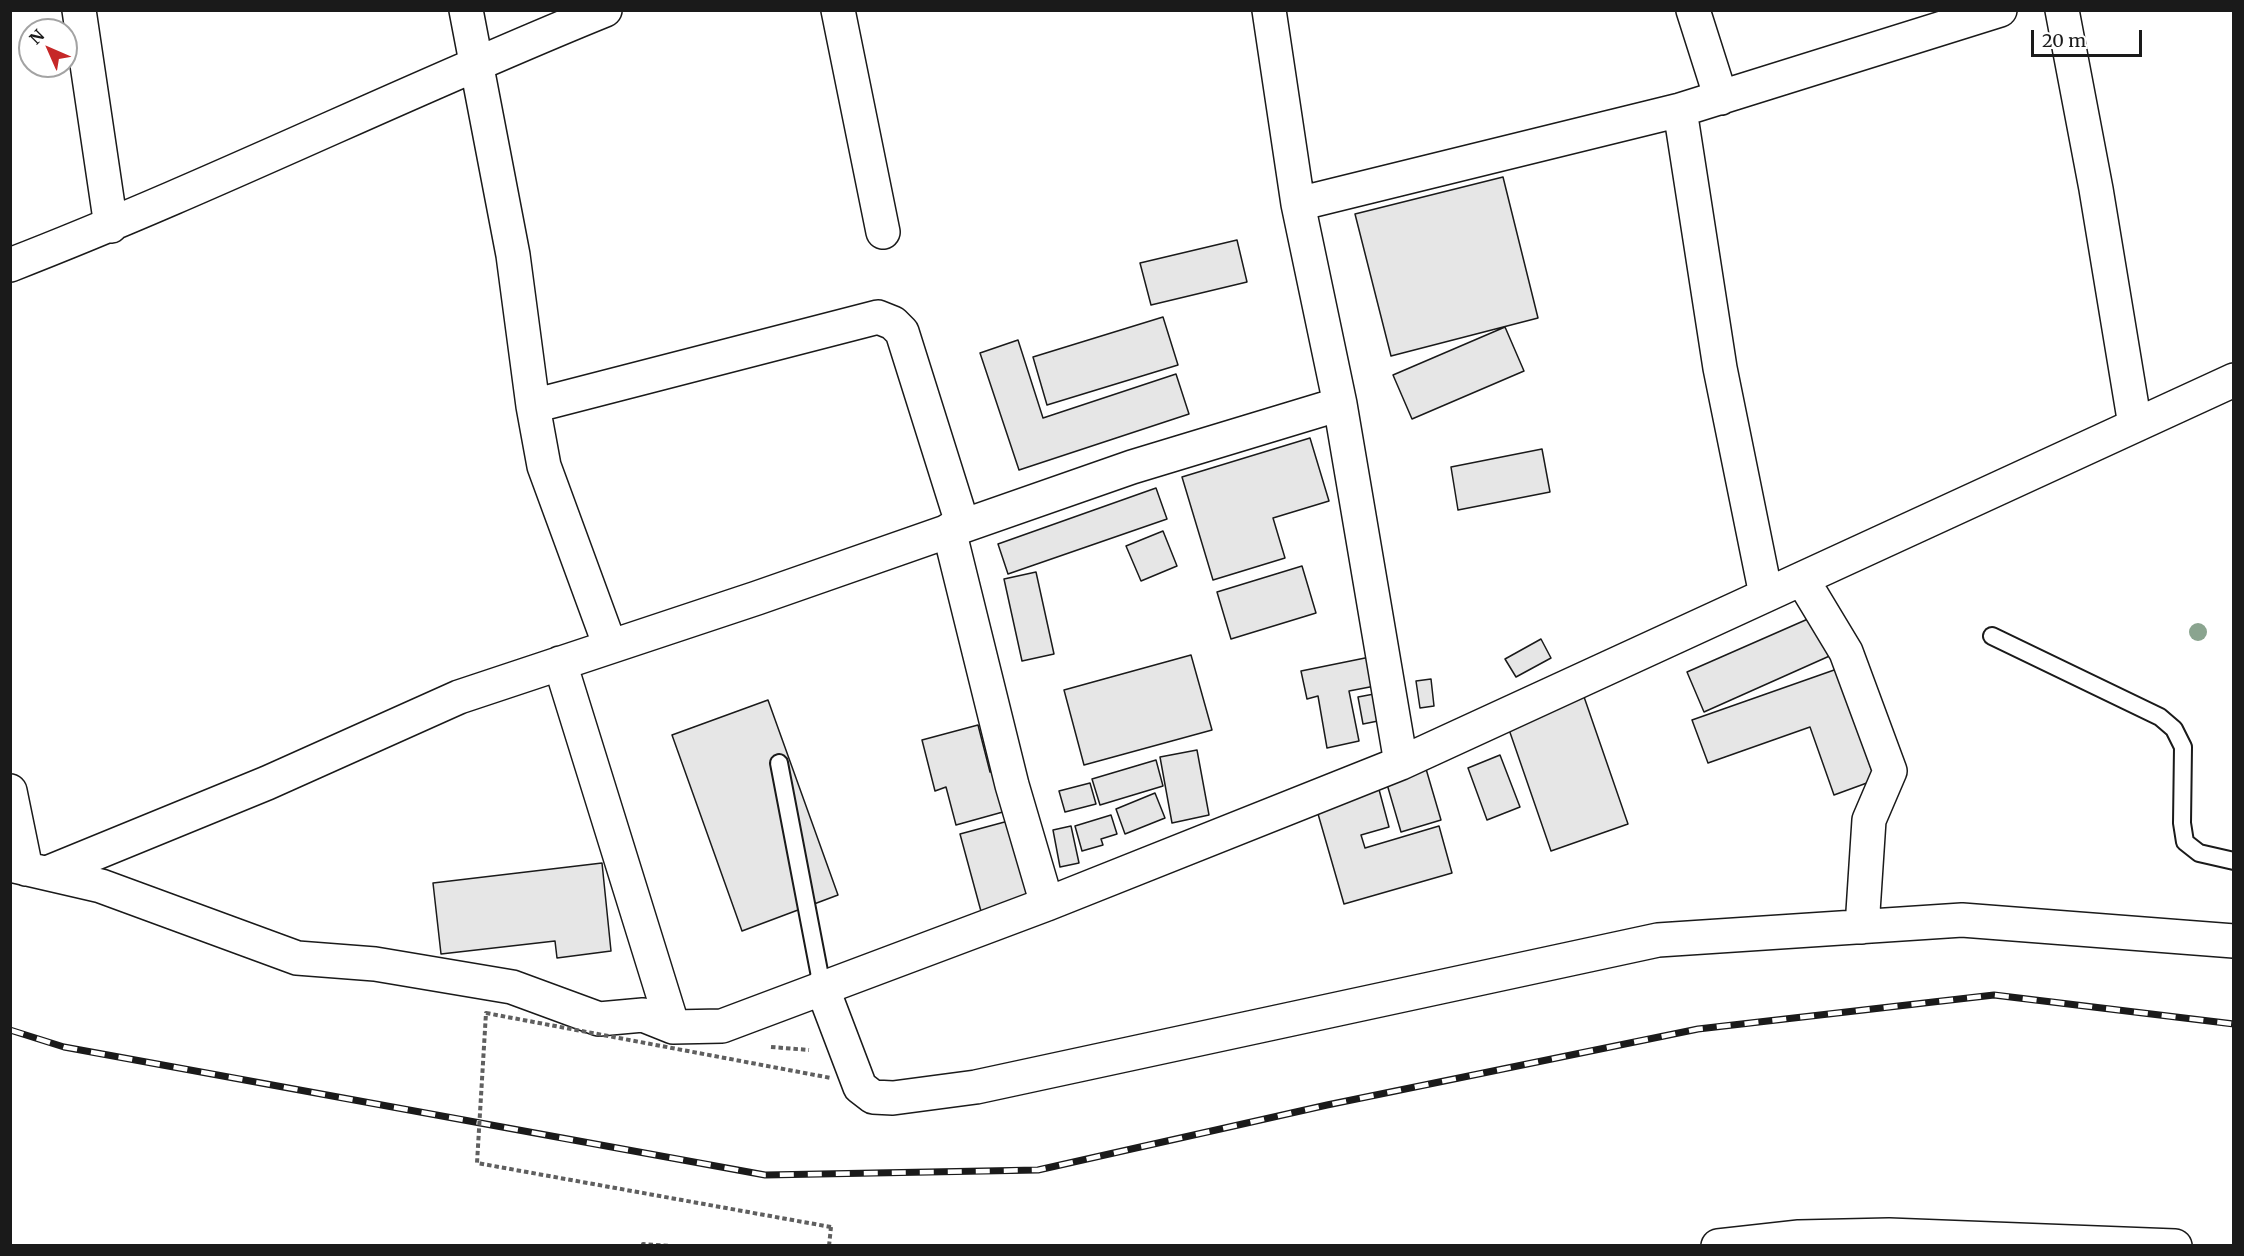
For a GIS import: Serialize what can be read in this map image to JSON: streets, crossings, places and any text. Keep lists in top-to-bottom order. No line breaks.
{"scale_bar":"20 m","north":"top left"}
